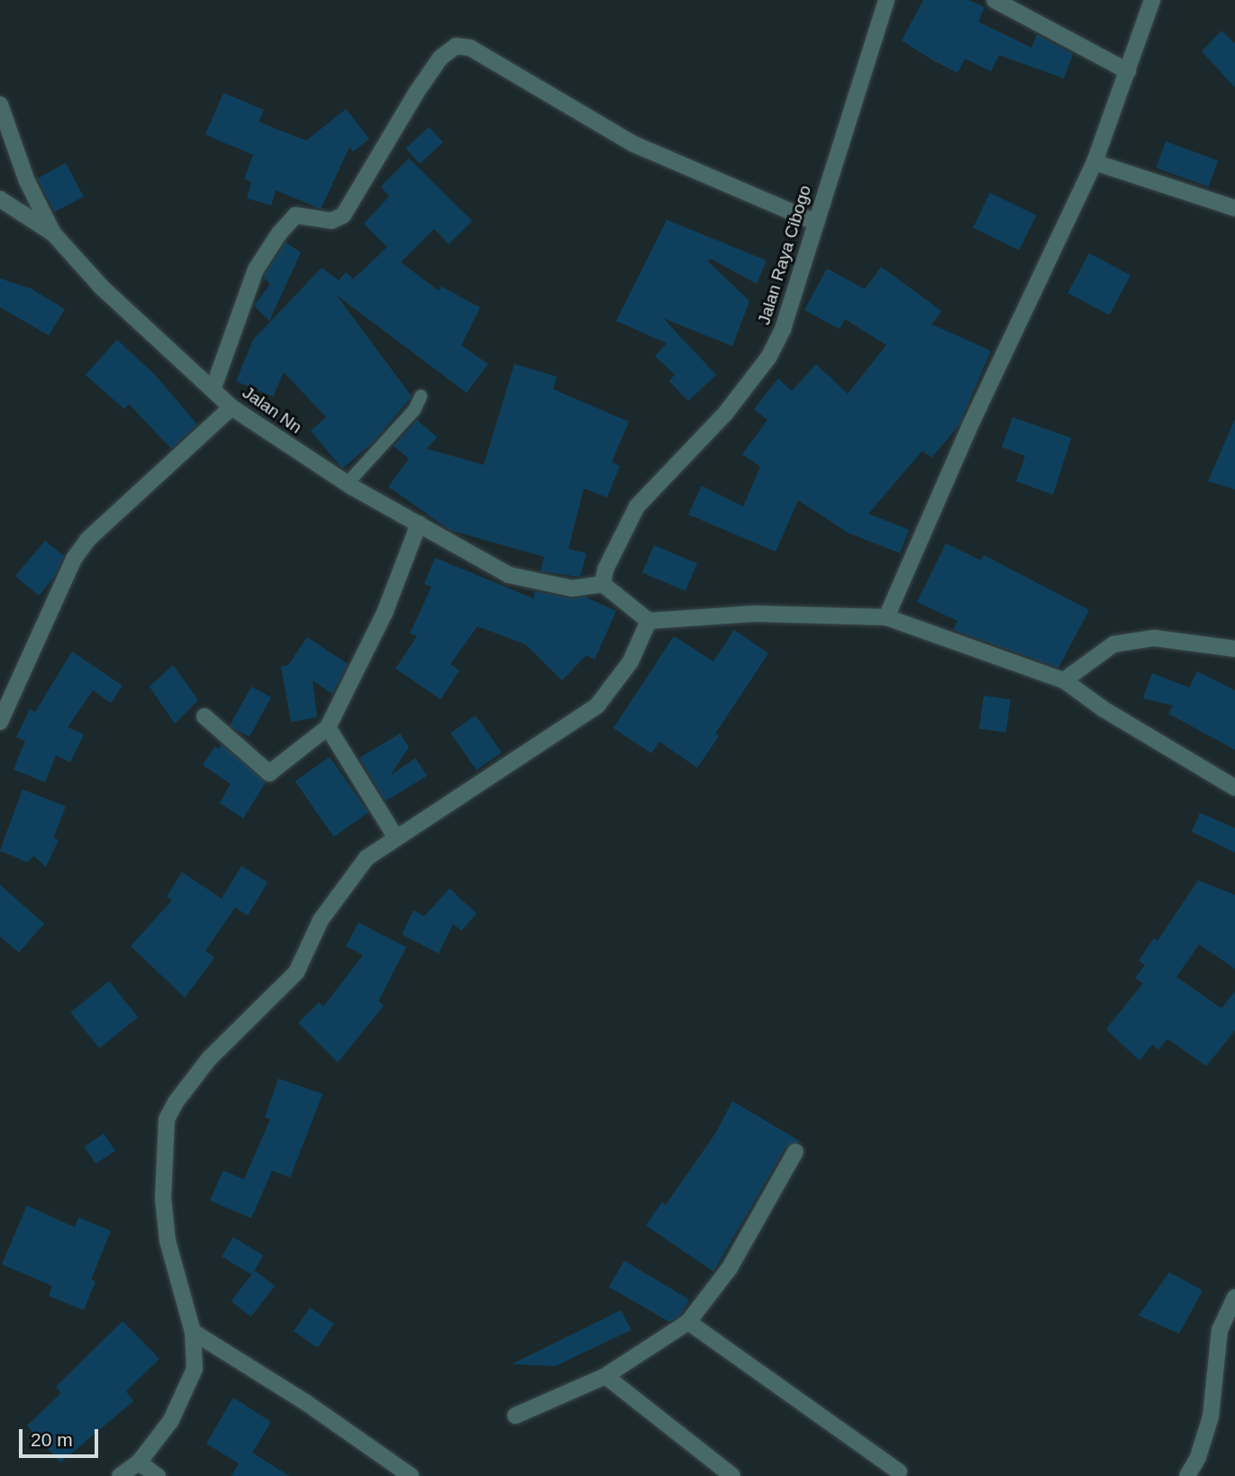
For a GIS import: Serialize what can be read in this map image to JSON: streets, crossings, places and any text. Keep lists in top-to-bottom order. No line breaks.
{"streets":{"street":["Jalan Raya Cibogo","Jalan Nn"]},"crossings":[["Jalan Raya Cibogo","Jalan Nn"]],"scale_bar":"20 m"}
